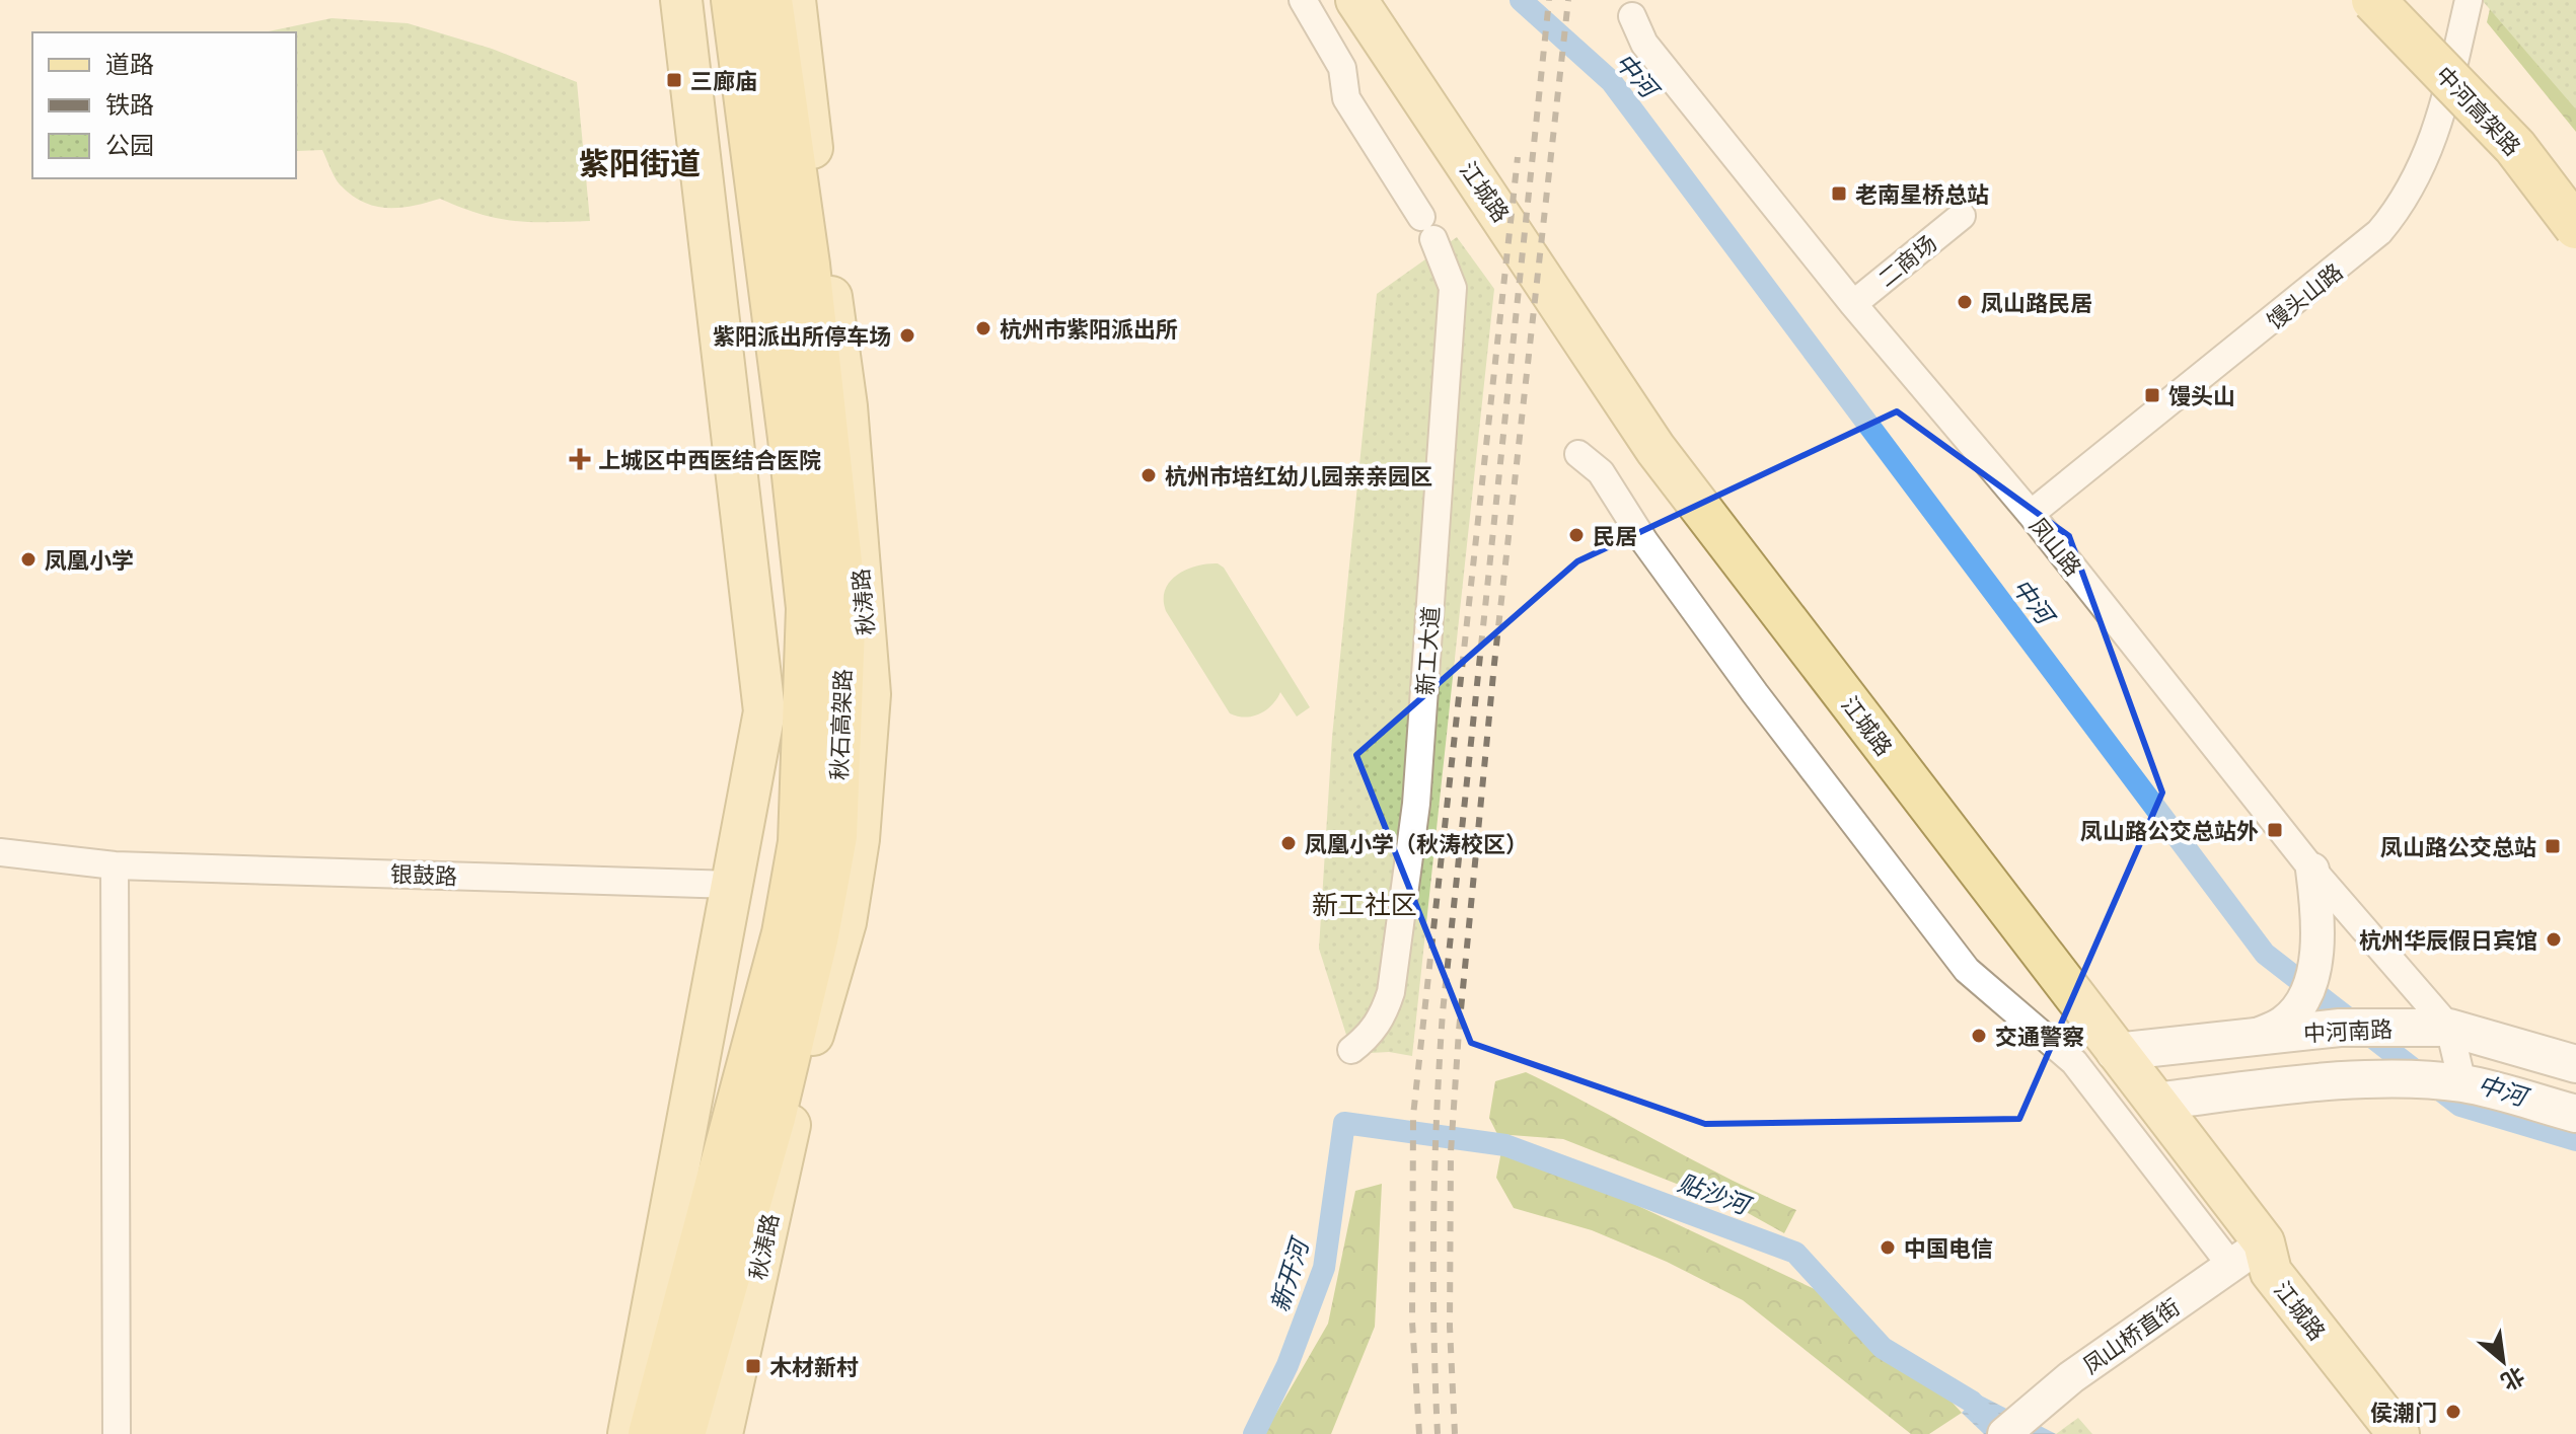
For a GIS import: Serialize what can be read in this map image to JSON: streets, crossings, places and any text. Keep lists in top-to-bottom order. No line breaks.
{"streets":{"highway":["中河高架路","秋石高架路"],"main road":["江城路","秋涛路","中河南路"],"street":["二商场","馒头山路","凤山路","新工大道","银鼓路","凤山桥直街"]},"crossings":[["江城路","中河南路"],["江城路","凤山桥直街"],["二商场","凤山路"],["馒头山路","凤山路"],["凤山路","中河南路"]],"districts":["紫阳街道","新工社区"],"water":["中河","贴沙河","新开河"],"places":{"transit":["三廊庙","老南星桥总站","馒头山","凤山路公交总站外","凤山路公交总站","木材新村"],"other":["凤山路民居","杭州市紫阳派出所","紫阳派出所停车场","杭州市培红幼儿园亲亲园区","民居","凤凰小学","凤凰小学（秋涛校区）","杭州华辰假日宾馆","交通警察","中国电信","侯潮门"],"health":["上城区中西医结合医院"]},"legend":["道路","铁路","公园"],"north":"bottom right"}
